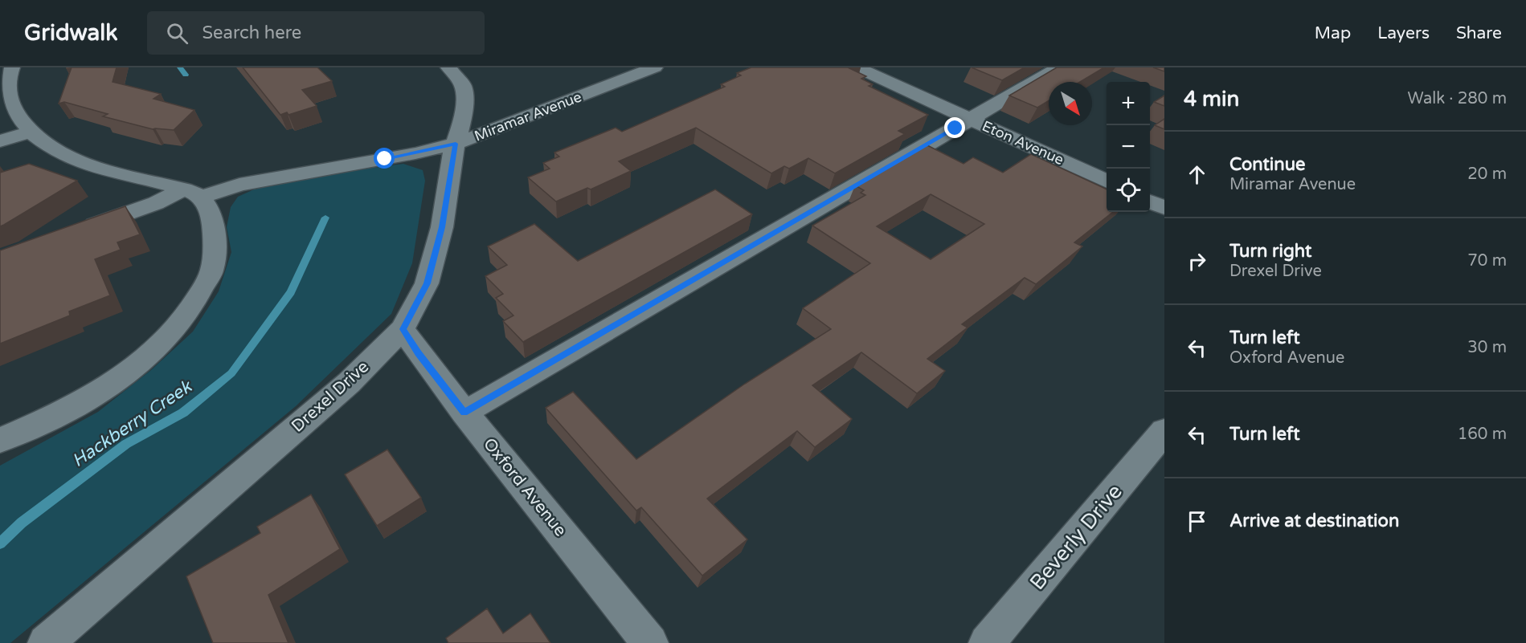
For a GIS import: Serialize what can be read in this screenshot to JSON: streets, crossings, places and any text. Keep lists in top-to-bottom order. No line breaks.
{"streets":{"street":["Miramar Avenue","Eton Avenue","Drexel Drive","Oxford Avenue","Beverly Drive"]},"crossings":[["Miramar Avenue","Drexel Drive"],["Drexel Drive","Oxford Avenue"]],"water":["Hackberry Creek"],"north":"bottom right","page":{"header":"Gridwalk","search":"Search here","nav":["Map","Layers","Share"],"heading":["4 min","Walk · 280 m"],"map_buttons":["+","−"],"list":[["Continue","Miramar Avenue","20 m"],["Turn right","Drexel Drive","70 m"],["Turn left","Oxford Avenue","30 m"],["Turn left","160 m"],"Arrive at destination"]}}
